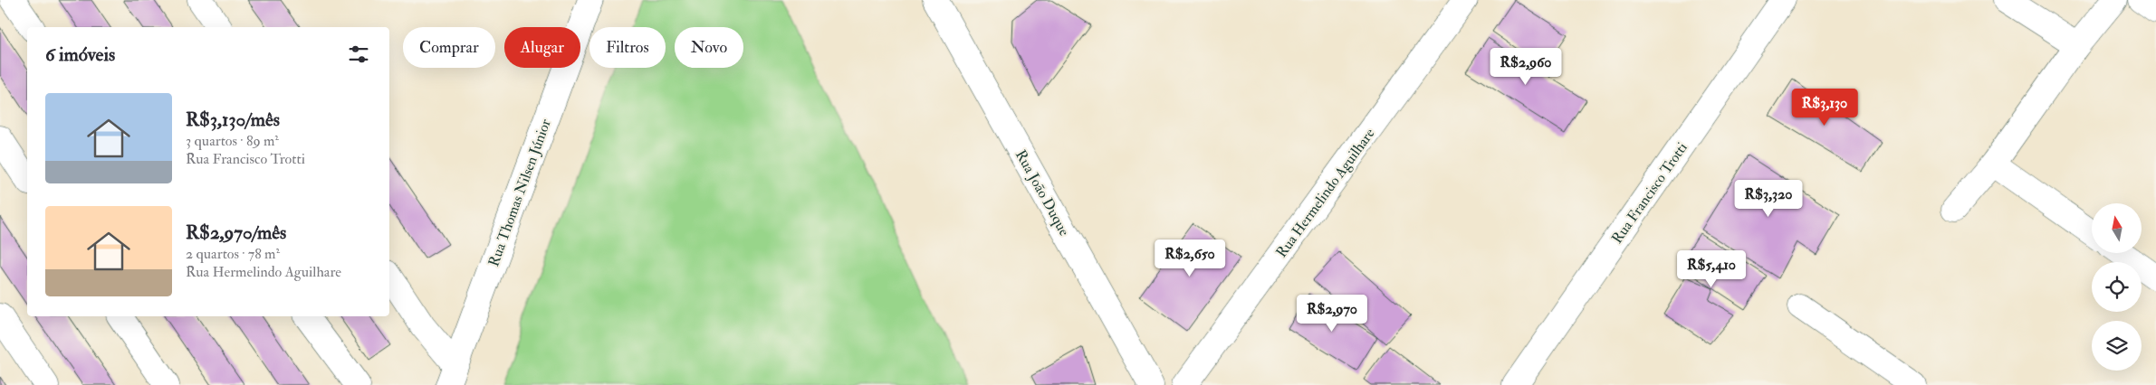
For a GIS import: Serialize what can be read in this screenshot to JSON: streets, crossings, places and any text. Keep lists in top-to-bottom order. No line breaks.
{"streets":{"street":["Rua Thomas Nilsen Júnior","Rua João Duque","Rua Hermelindo Aguilhare","Rua Francisco Trotti"]},"north":"top","page":{"chip":["Comprar","Alugar","Filtros","Novo"],"heading":"6 imóveis","price":["R$2,960","R$3,130","R$3,320","R$2,650","R$5,410","R$2,970"],"list":[{"name":"R$3,130/mês","note":"3 quartos · 89 m² · Rua Francisco Trotti"},{"name":"R$2,970/mês","note":"2 quartos · 78 m² · Rua Hermelindo Aguilhare"}]}}
